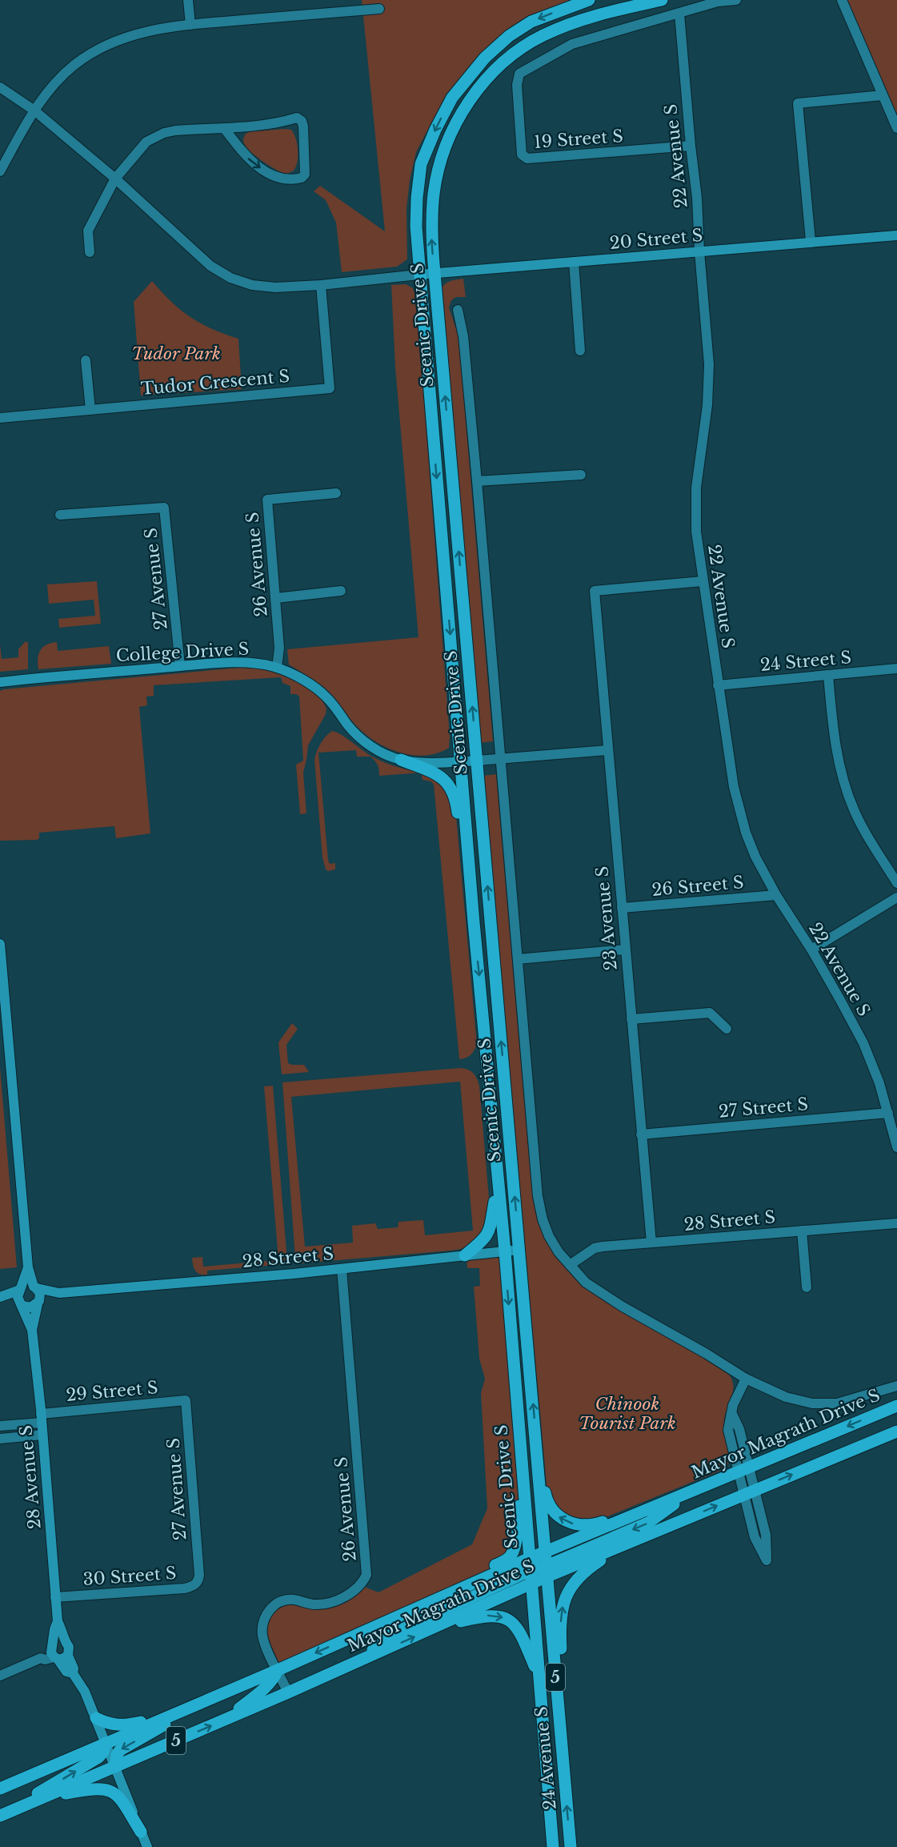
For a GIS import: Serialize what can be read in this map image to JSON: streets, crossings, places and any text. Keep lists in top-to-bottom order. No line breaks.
{"streets":{"main road":["Scenic Drive S","Mayor Magrath Drive S","5","24 Avenue S"],"street":["19 Street S","22 Avenue S","20 Street S","Tudor Crescent S","26 Avenue S","27 Avenue S","College Drive S","24 Street S","26 Street S","23 Avenue S","27 Street S","28 Street S","29 Street S","28 Avenue S","30 Street S"]},"crossings":[["19 Street S","22 Avenue S"],["22 Avenue S","20 Street S"],["22 Avenue S","24 Street S"],["22 Avenue S","26 Street S"],["22 Avenue S","23 Avenue S"],["22 Avenue S","27 Street S"],["20 Street S","Scenic Drive S"],["Scenic Drive S","College Drive S"],["Scenic Drive S","28 Street S"],["Scenic Drive S","Mayor Magrath Drive S"],["Scenic Drive S","24 Avenue S"],["26 Avenue S","College Drive S"],["26 Avenue S","28 Street S"],["26 Avenue S","Mayor Magrath Drive S"],["27 Avenue S","College Drive S"],["27 Avenue S","29 Street S"],["27 Avenue S","30 Street S"],["26 Street S","23 Avenue S"],["23 Avenue S","27 Street S"],["23 Avenue S","28 Street S"],["28 Street S","Mayor Magrath Drive S"],["29 Street S","28 Avenue S"],["Mayor Magrath Drive S","28 Avenue S"],["Mayor Magrath Drive S","24 Avenue S"],["28 Avenue S","30 Street S"]],"parks":["Tudor Park","Chinook Tourist Park"]}
